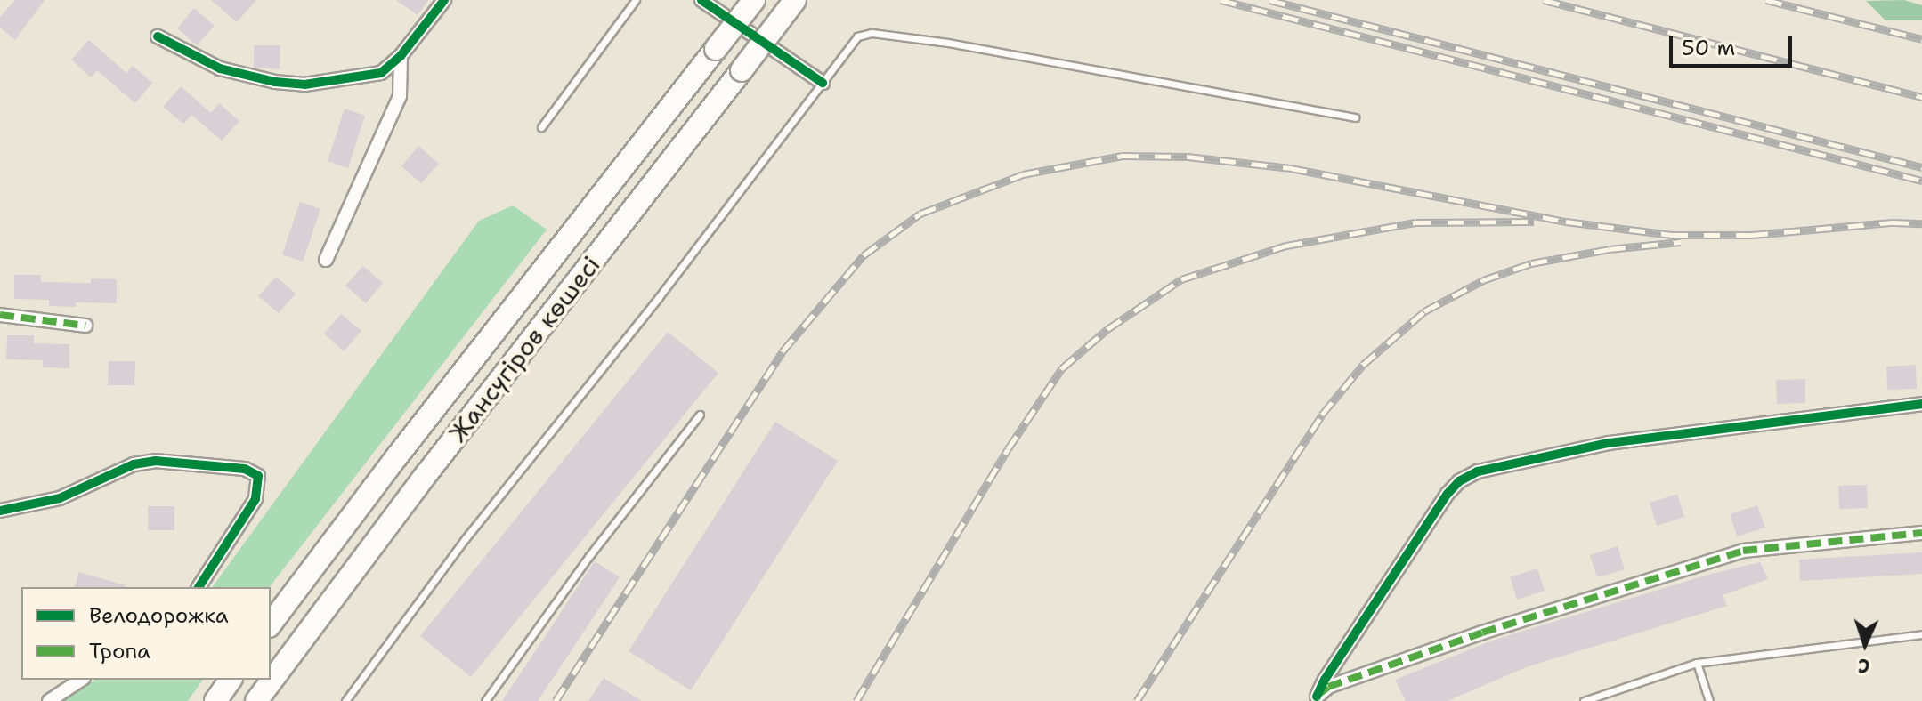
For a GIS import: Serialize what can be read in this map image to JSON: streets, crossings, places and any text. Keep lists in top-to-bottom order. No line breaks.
{"streets":{"main road":["Жансүгіров көшесі"]},"legend":["Велодорожка","Тропа"],"scale_bar":"50 m","north":"bottom"}
